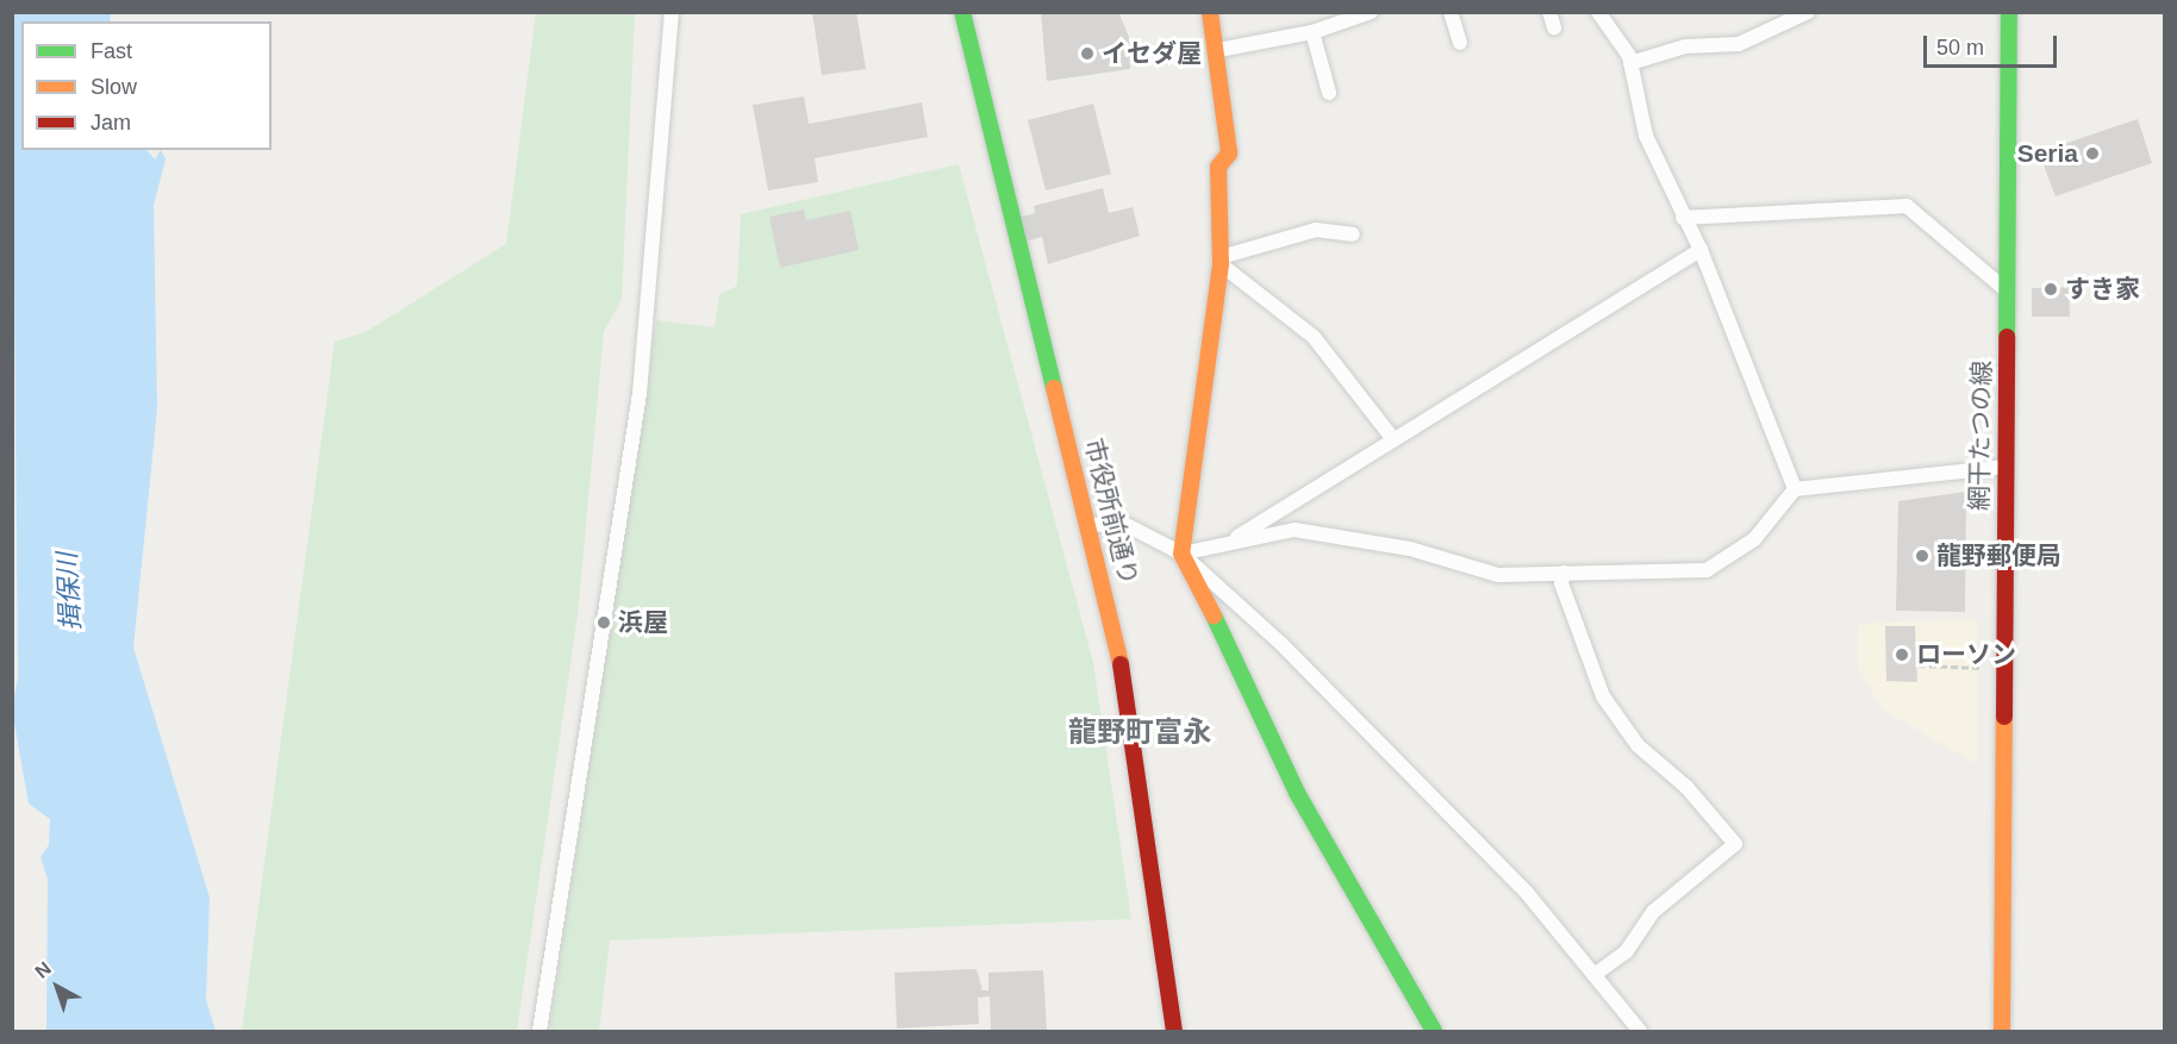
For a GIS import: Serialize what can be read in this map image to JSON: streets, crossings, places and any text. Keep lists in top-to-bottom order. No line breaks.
{"streets":{"street":["網干たつの線","市役所前通り"]},"districts":["龍野町富永"],"water":["揖保川"],"places":["イセダ屋","Seria","すき家","龍野郵便局","浜屋","ローソン"],"legend":["Fast","Slow","Jam"],"scale_bar":"50 m","north":"top left"}
